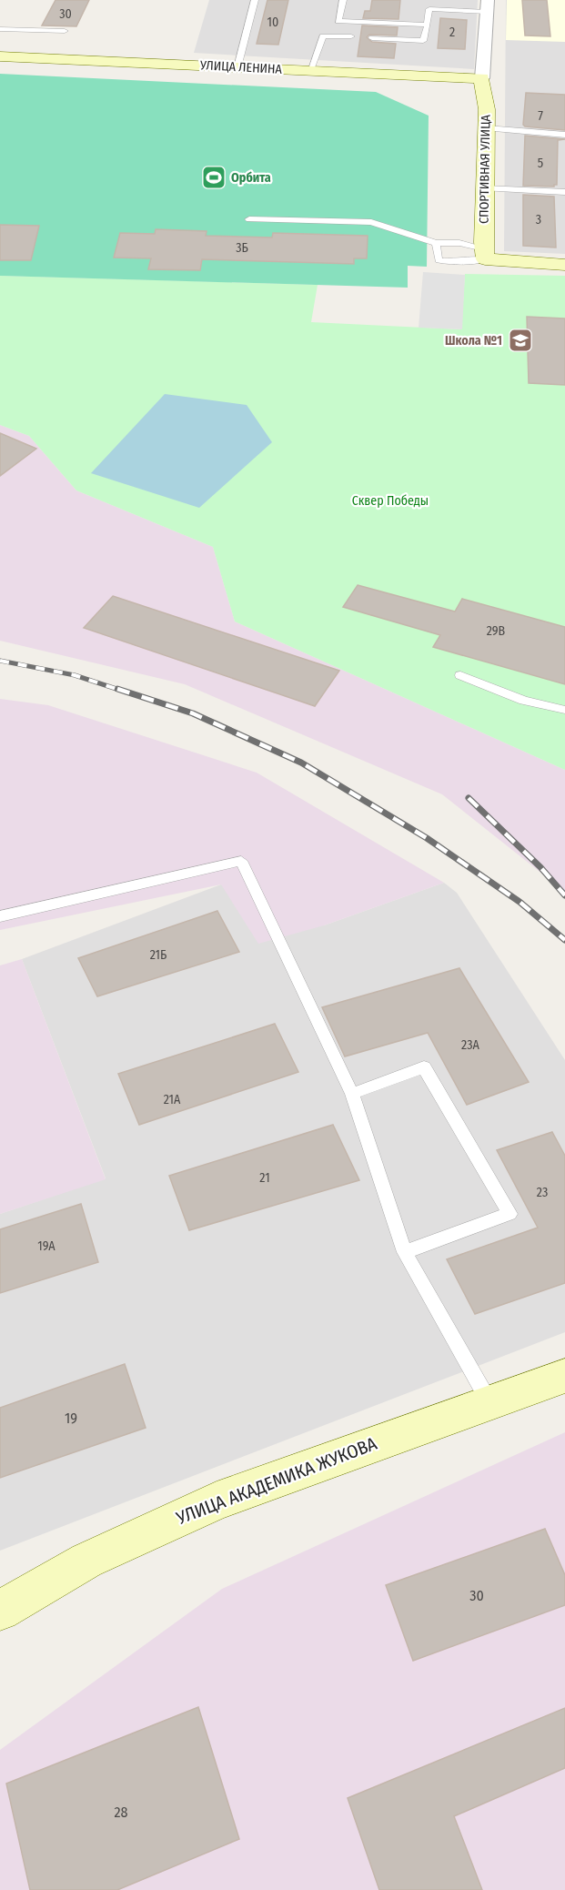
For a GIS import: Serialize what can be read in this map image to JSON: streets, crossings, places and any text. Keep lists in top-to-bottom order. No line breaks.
{"streets":{"street":["УЛИЦА ЛЕНИНА","СПОРТИВНАЯ УЛИЦА","УЛИЦА АКАДЕМИКА ЖУКОВА"]},"crossings":[["УЛИЦА ЛЕНИНА","СПОРТИВНАЯ УЛИЦА"]],"parks":["Сквер Победы"],"places":{"sports":["Орбита"],"school or university":["Школа №1"]},"house_numbers":["30","10","2","7","5","3","3Б","29В","21Б","23А","21А","21","23","19А","19","30","28"]}
